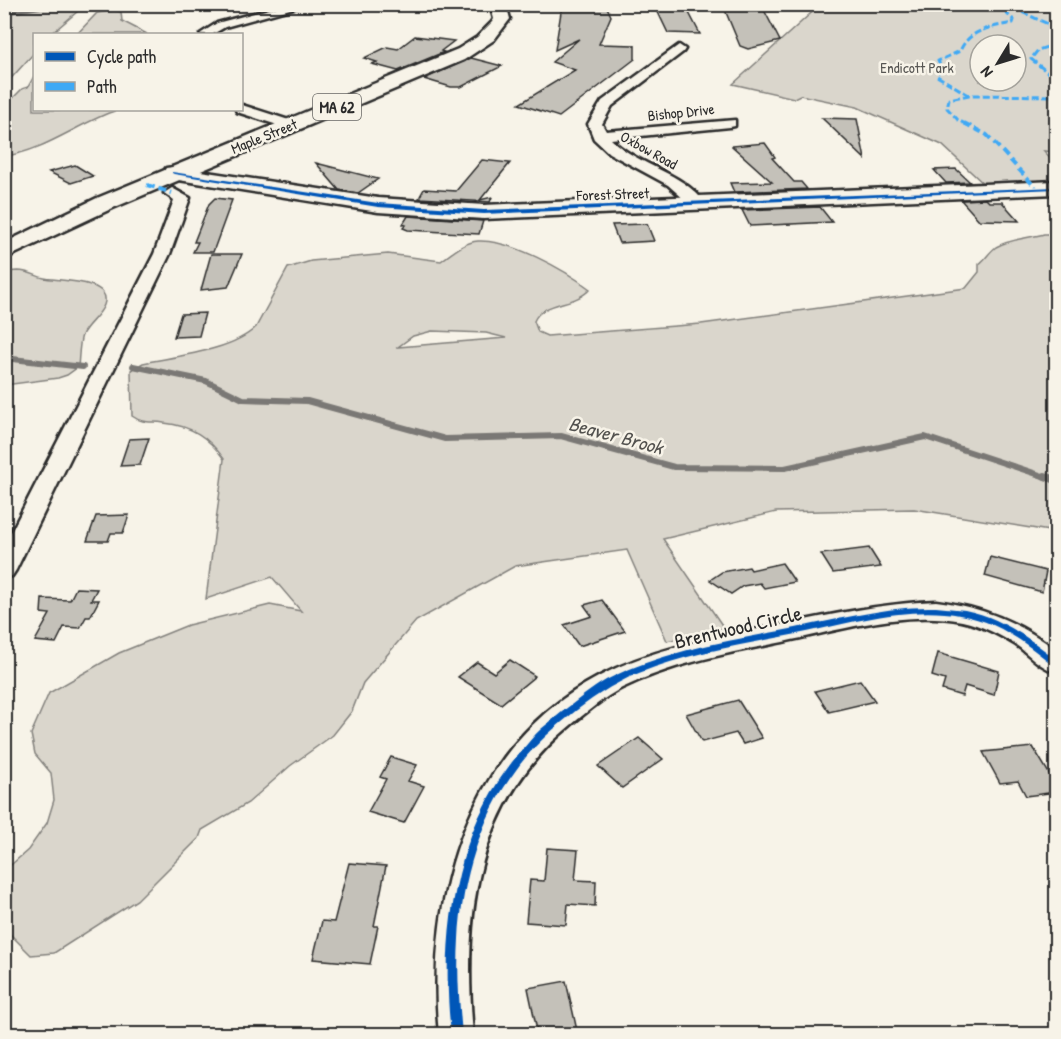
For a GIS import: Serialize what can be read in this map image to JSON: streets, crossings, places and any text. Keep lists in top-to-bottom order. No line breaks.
{"streets":{"street":["MA 62","Bishop Drive","Maple Street","Oxbow Road","Forest Street","Brentwood Circle"]},"crossings":[["Bishop Drive","Oxbow Road"],["Maple Street","Forest Street"],["Oxbow Road","Forest Street"]],"water":["Beaver Brook"],"parks":["Endicott Park"],"legend":["Cycle path","Path"],"north":"bottom left"}
